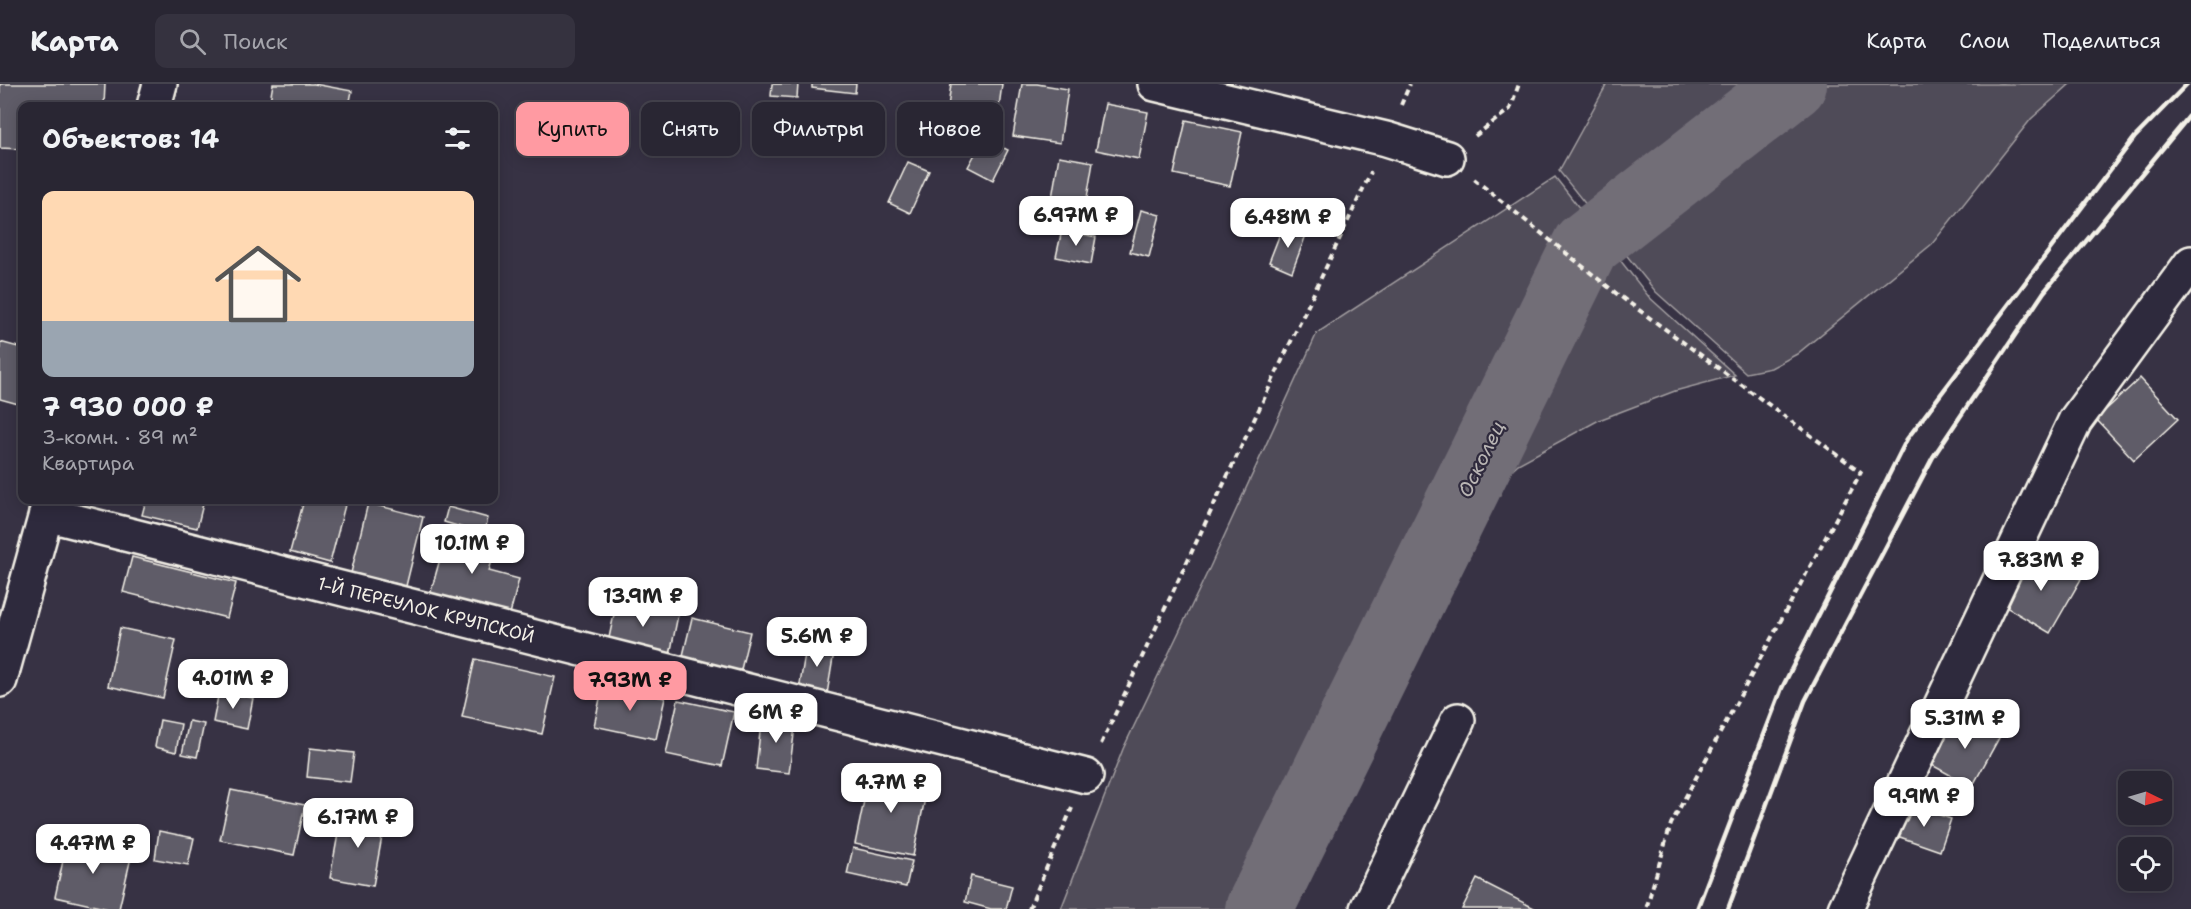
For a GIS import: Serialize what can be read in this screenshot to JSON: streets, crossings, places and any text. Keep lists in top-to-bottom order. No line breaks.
{"streets":{"street":["1-Й ПЕРЕУЛОК КРУПСКОЙ"]},"water":["Осколец"],"north":"right","page":{"header":"Карта","search":"Поиск","nav":["Карта","Слои","Поделиться"],"chip":["Купить","Снять","Фильтры","Новое"],"heading":"Объектов: 14","list":[{"name":"7 930 000 ₽","note":"3-комн. · 89 m² · Квартира"}],"price":["6.97M ₽","6.48M ₽","10.1M ₽","7.83M ₽","13.9M ₽","5.6M ₽","4.01M ₽","7.93M ₽","6M ₽","5.31M ₽","4.7M ₽","9.9M ₽","6.17M ₽","4.47M ₽"]}}
